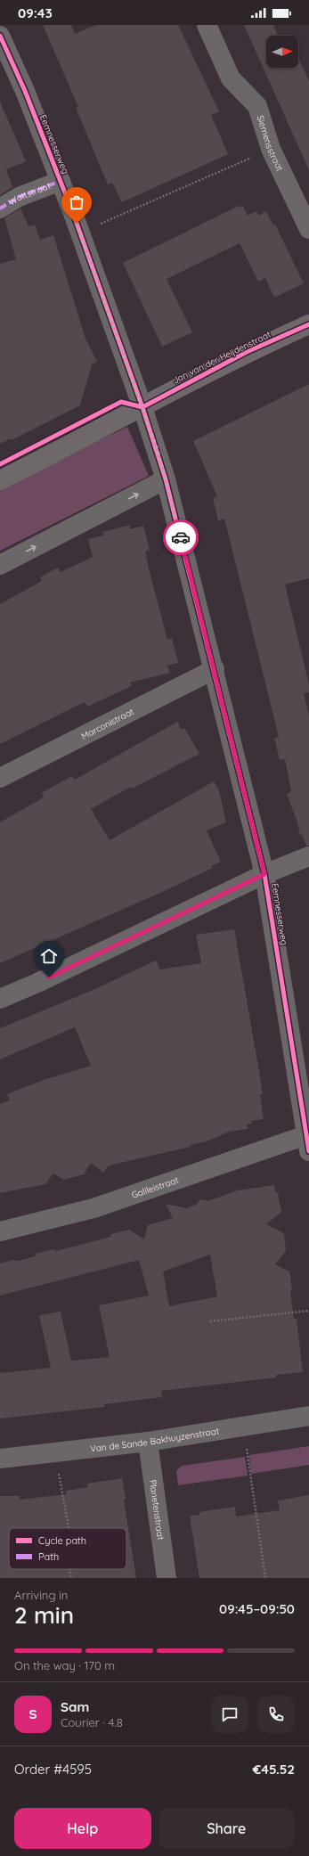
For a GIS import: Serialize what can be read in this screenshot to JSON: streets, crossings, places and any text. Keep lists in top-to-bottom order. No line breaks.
{"streets":{"main road":["Jan van der Heijdenstraat"],"street":["Siemensstraat","Eemnesserweg","Wattstraat","Marconistraat","Galileistraat","Van de Sande Bakhuyzenstraat","Planetenstraat"]},"crossings":[["Eemnesserweg","Wattstraat"],["Eemnesserweg","Jan van der Heijdenstraat"],["Eemnesserweg","Marconistraat"],["Eemnesserweg","Galileistraat"],["Van de Sande Bakhuyzenstraat","Planetenstraat"]],"legend":["Cycle path","Path"],"north":"right","page":{"status":"09:43","heading":["2 min","Arriving in","09:45–09:50"],"panel":["Sam","Courier · 4.8","Order #4595","€45.52"],"bar":"On the way · 170 m","round":"S","buttons":["Help","Share"]}}
